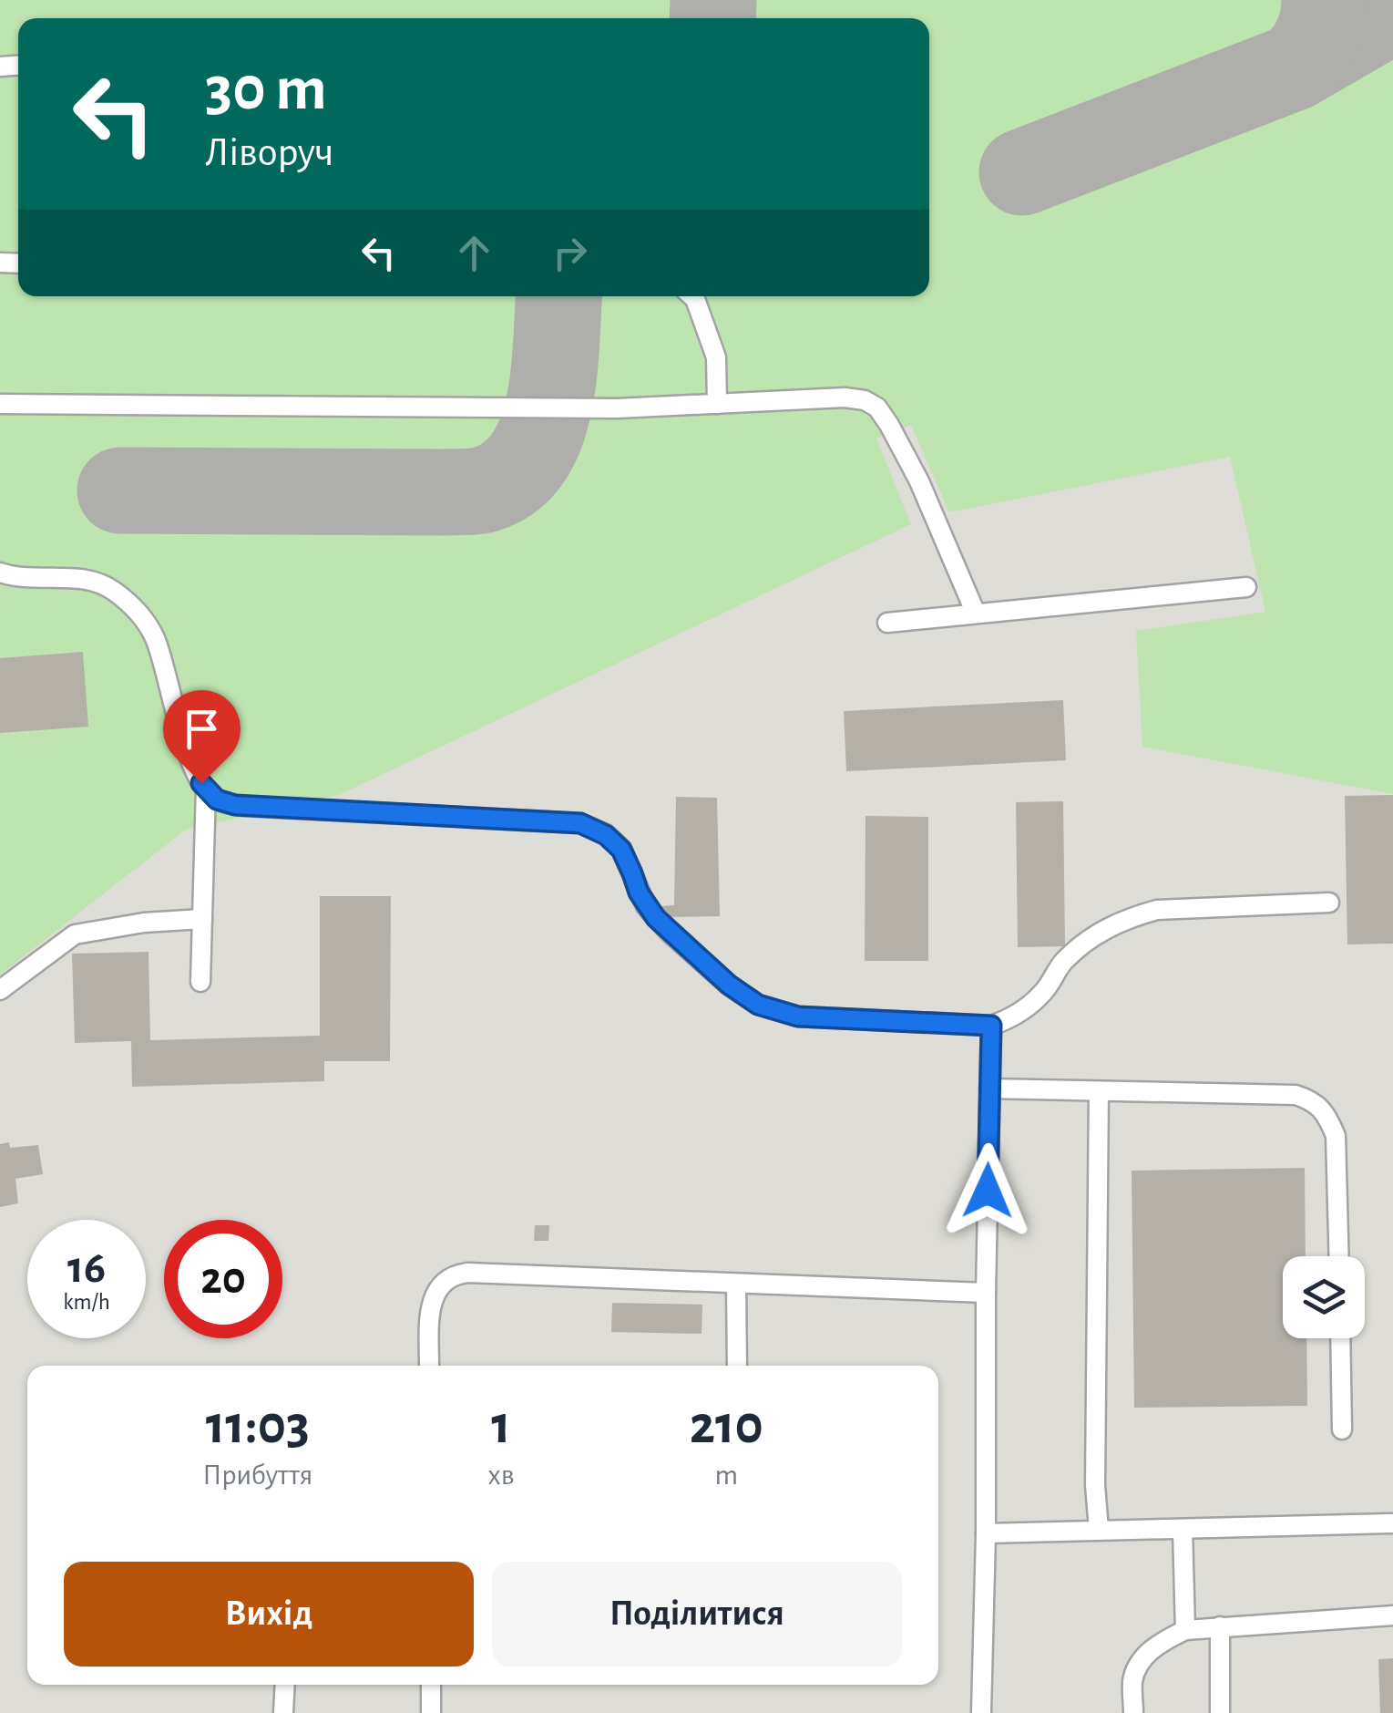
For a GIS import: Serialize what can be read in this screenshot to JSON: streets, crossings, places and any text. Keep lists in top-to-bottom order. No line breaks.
{"page":{"turn":["30 m","Ліворуч"],"speed":"16 km/h","limit":"20","eta":["11:03","Прибуття","1","хв","210","m"],"buttons":["Вихід","Поділитися"]}}
